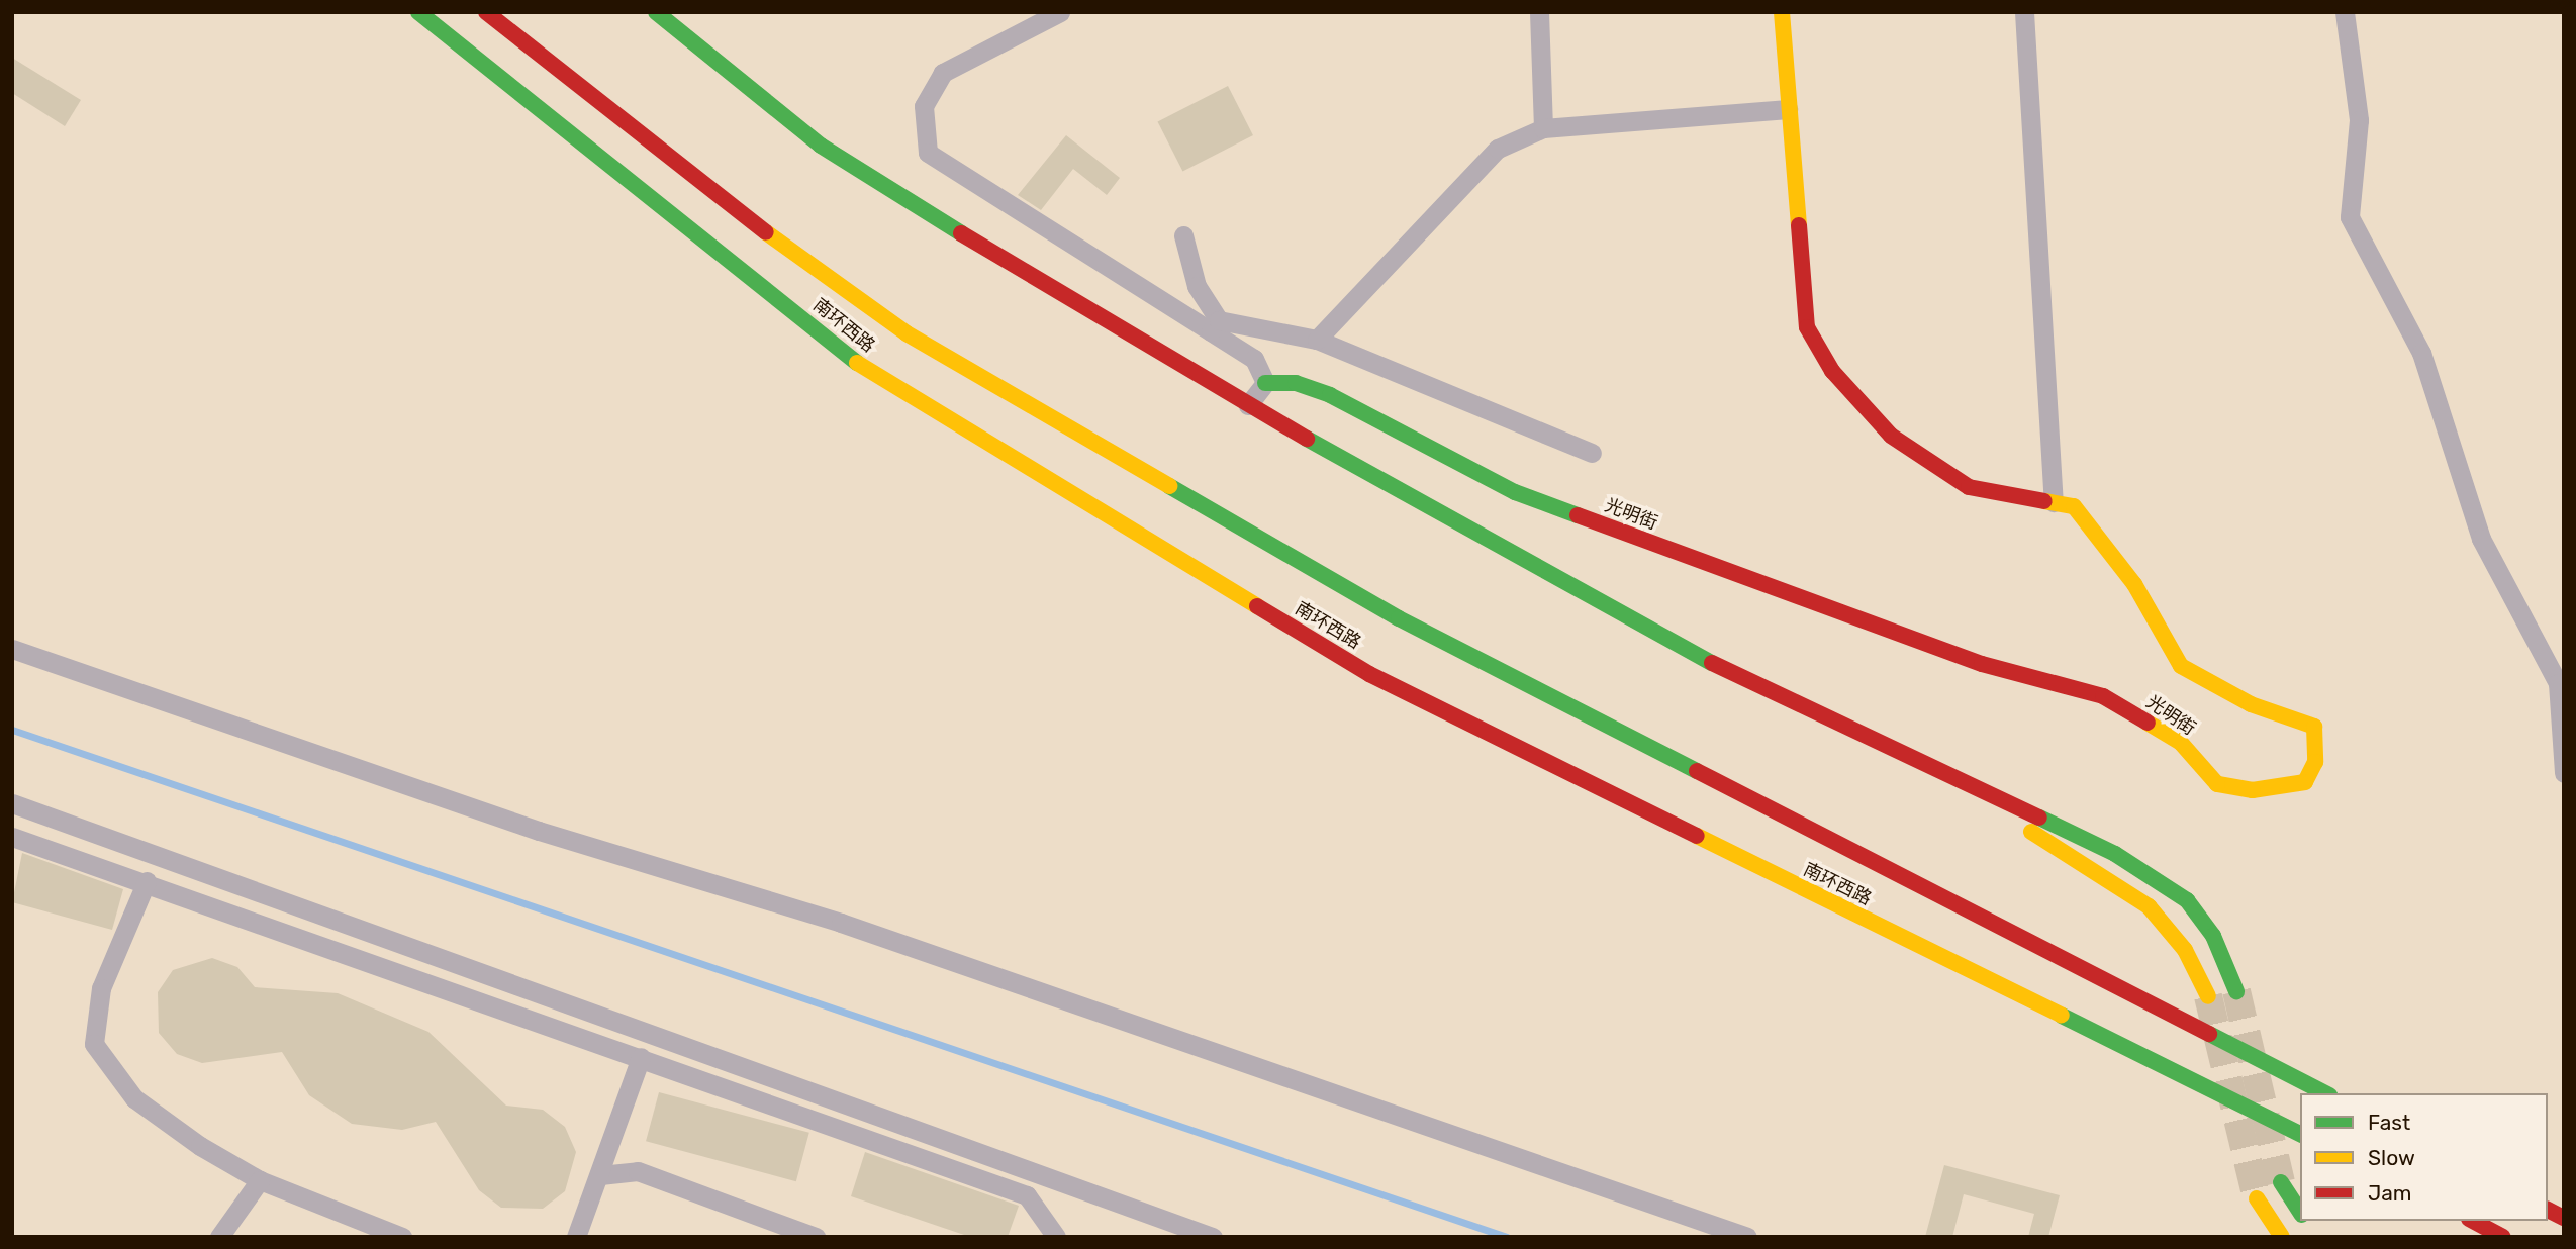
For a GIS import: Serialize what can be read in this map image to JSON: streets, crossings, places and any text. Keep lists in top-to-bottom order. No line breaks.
{"streets":{"main road":["南环西路","光明街"]},"legend":["Fast","Slow","Jam"]}
